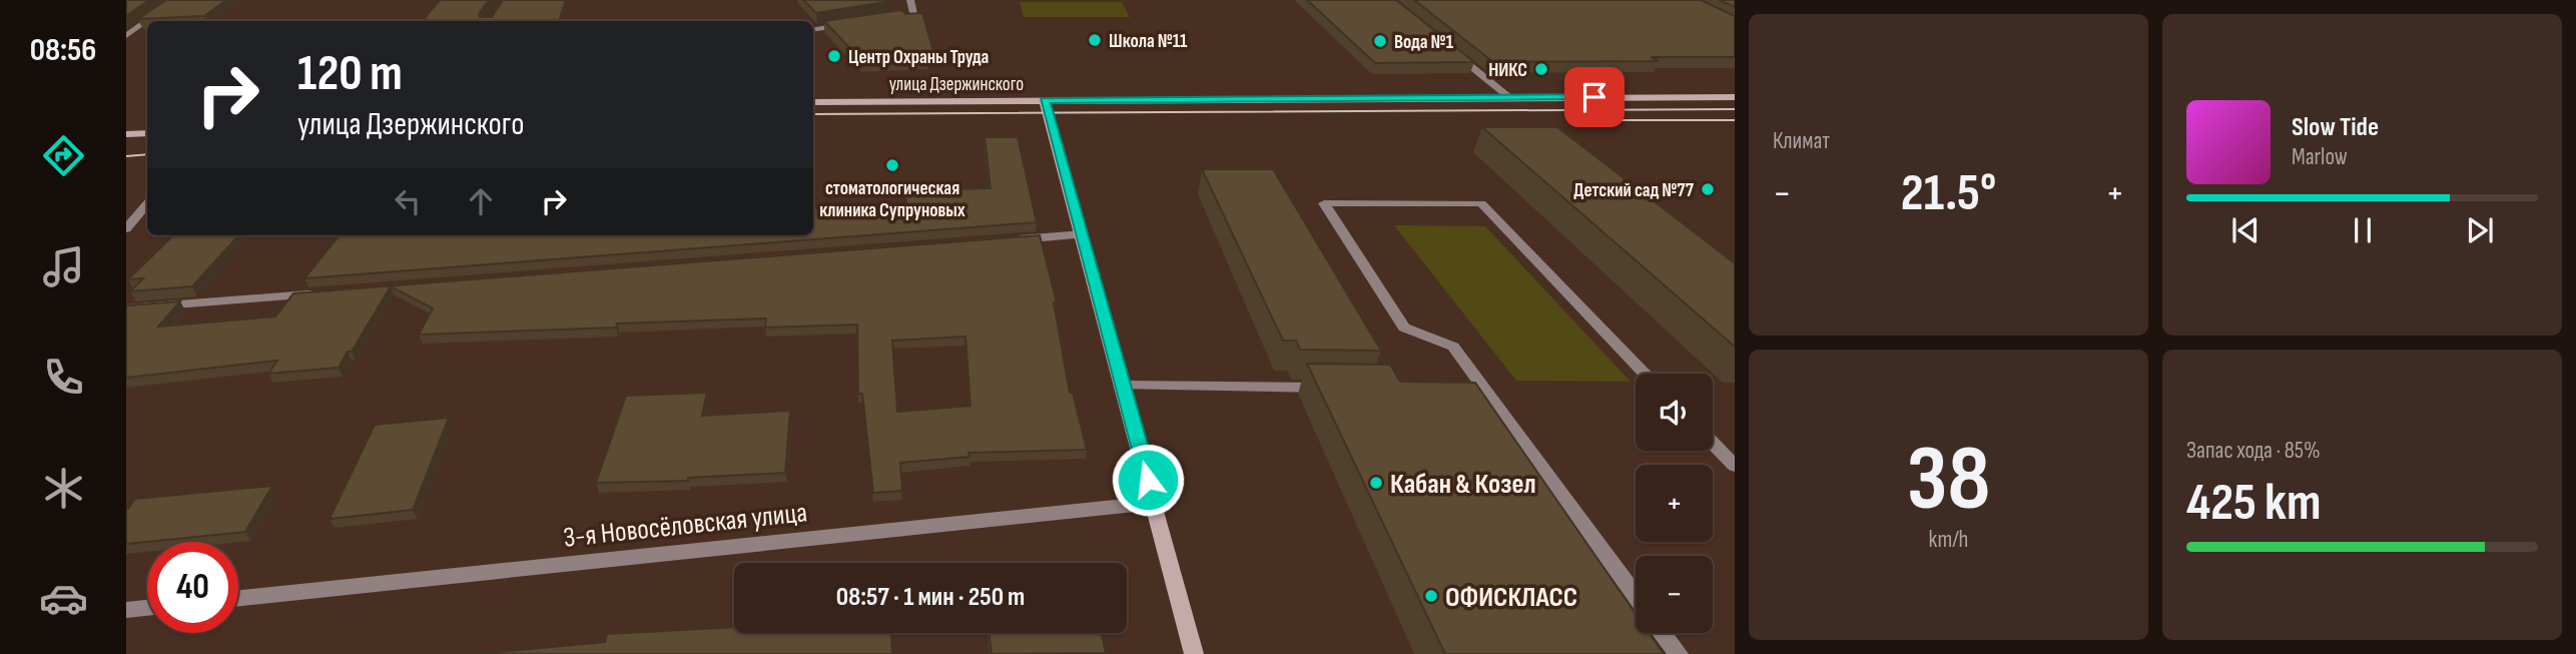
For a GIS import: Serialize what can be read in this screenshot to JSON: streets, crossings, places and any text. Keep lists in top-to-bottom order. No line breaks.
{"streets":{"main road":["улица Дзержинского"],"street":["3-я Новосёловская улица"]},"places":["Школа №11","Вода №1","Центр Охраны Труда","НИКС","стоматологическая клиника Супруновых","Детский сад №77","Кабан & Козел","ОФИСКЛАСС"],"page":{"tabs":"08:56","tile":["Климат",["38","km/h"],["Запас хода · 85%","425 km"]],"turn":["120 m","улица Дзержинского"],"song":["Slow Tide","Marlow"],"heat":["−","21.5°","+"],"map_buttons":["+","−"],"limit":"40","trip":"08:57 · 1 мин · 250 m"}}
